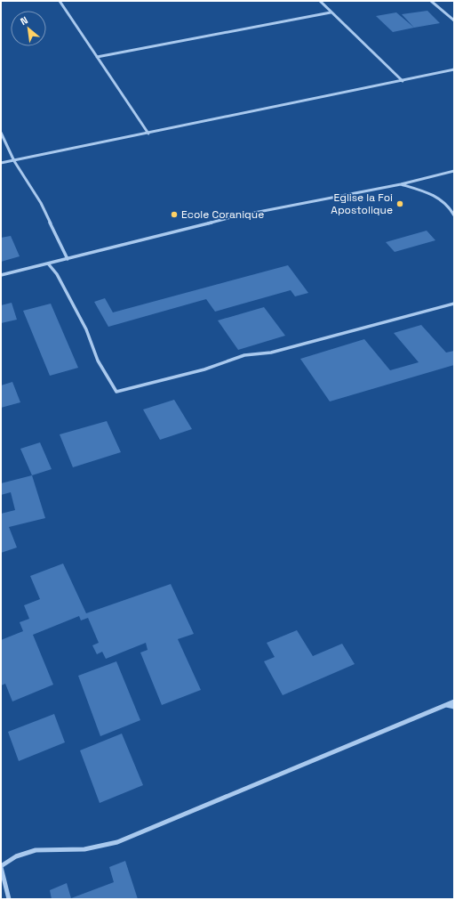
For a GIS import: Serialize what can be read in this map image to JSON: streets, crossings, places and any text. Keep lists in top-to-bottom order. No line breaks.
{"places":["Eglise la Foi Apostolique","Ecole Coranique"],"north":"top left"}
